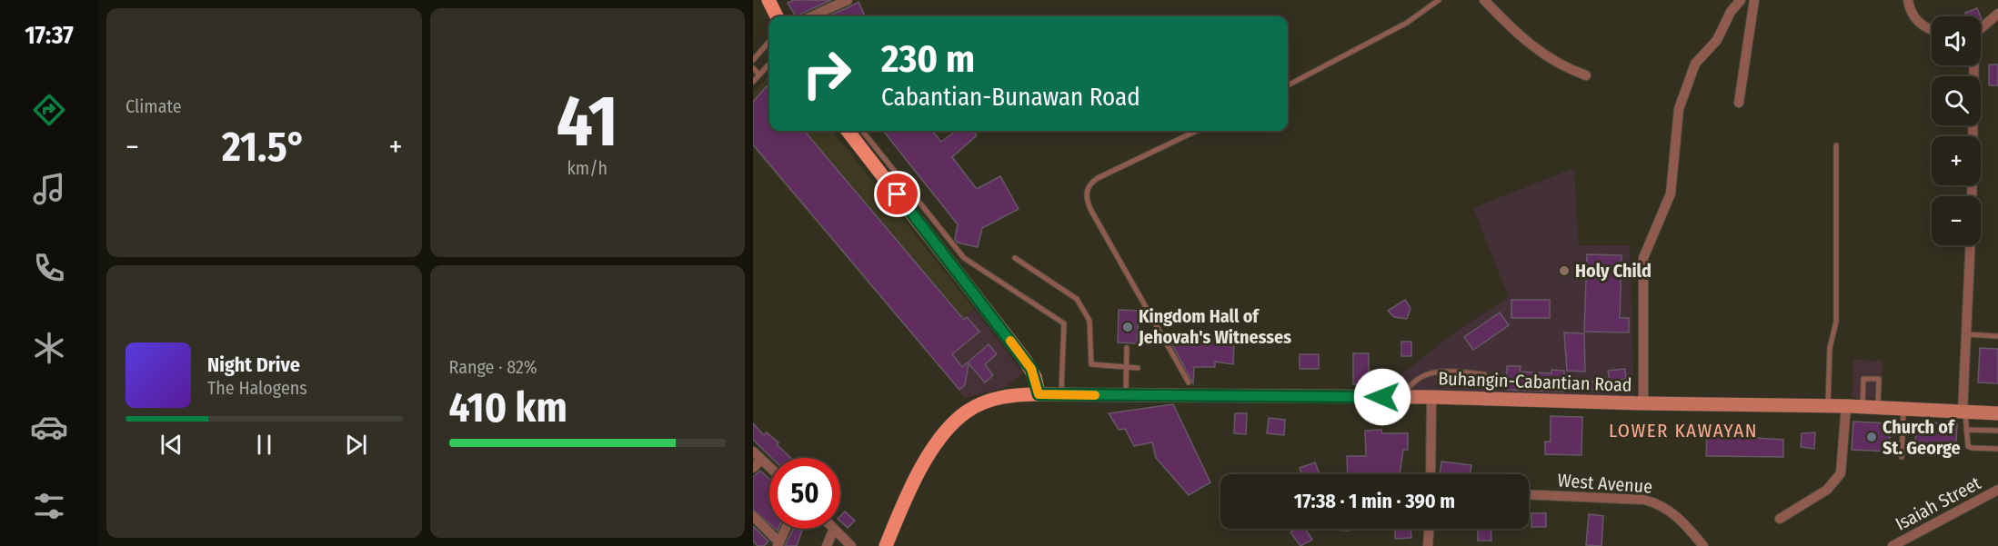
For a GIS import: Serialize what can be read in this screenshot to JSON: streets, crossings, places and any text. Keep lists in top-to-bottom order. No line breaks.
{"streets":{"main road":["Buhangin-Cabantian Road"],"street":["West Avenue","Isaiah Street"]},"districts":["LOWER KAWAYAN"],"places":["Holy Child","Kingdom Hall of Jehovah's Witnesses","Church of St. George"],"page":{"tabs":"17:37","tile":["Climate",["41","km/h"],["Range · 82%","410 km"]],"map_buttons":["+","−"],"turn":["230 m","Cabantian-Bunawan Road"],"heat":["−","21.5°","+"],"song":["Night Drive","The Halogens"],"limit":"50","trip":"17:38 · 1 min · 390 m"}}
